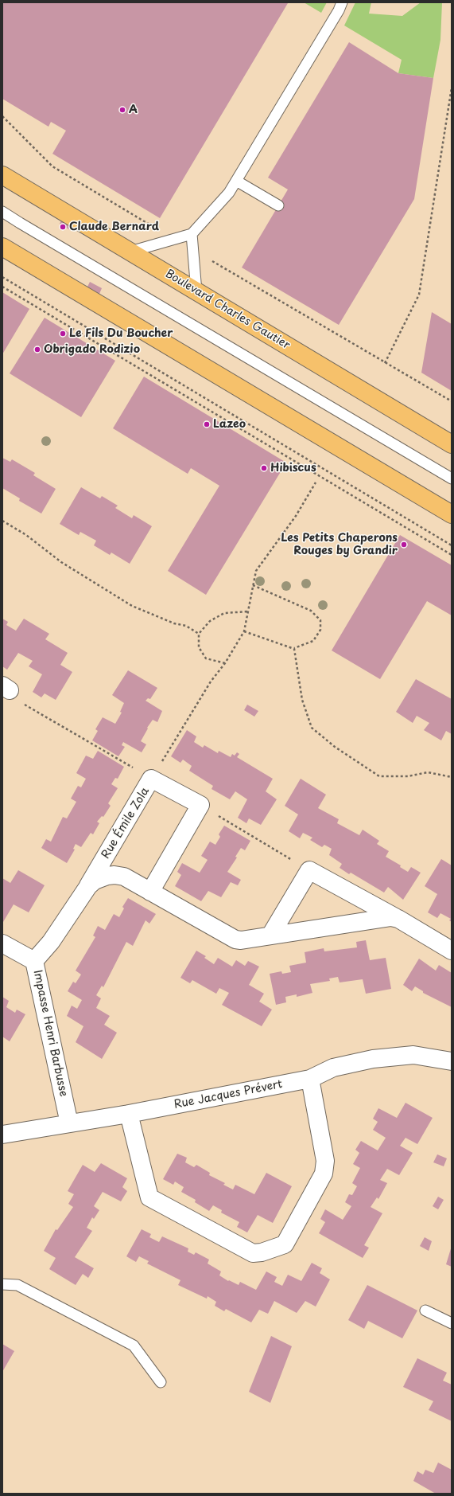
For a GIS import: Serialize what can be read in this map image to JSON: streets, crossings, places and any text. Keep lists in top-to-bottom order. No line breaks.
{"streets":{"main road":["Boulevard Charles Gautier"],"street":["Rue Émile Zola","Impasse Henri Barbusse","Rue Jacques Prévert"]},"crossings":[["Rue Émile Zola","Impasse Henri Barbusse"],["Impasse Henri Barbusse","Rue Jacques Prévert"]],"places":["A","Claude Bernard","Le Fils Du Boucher","Obrigado Rodizio","Lazeo","Hibiscus","Les Petits Chaperons Rouges by Grandir"]}
